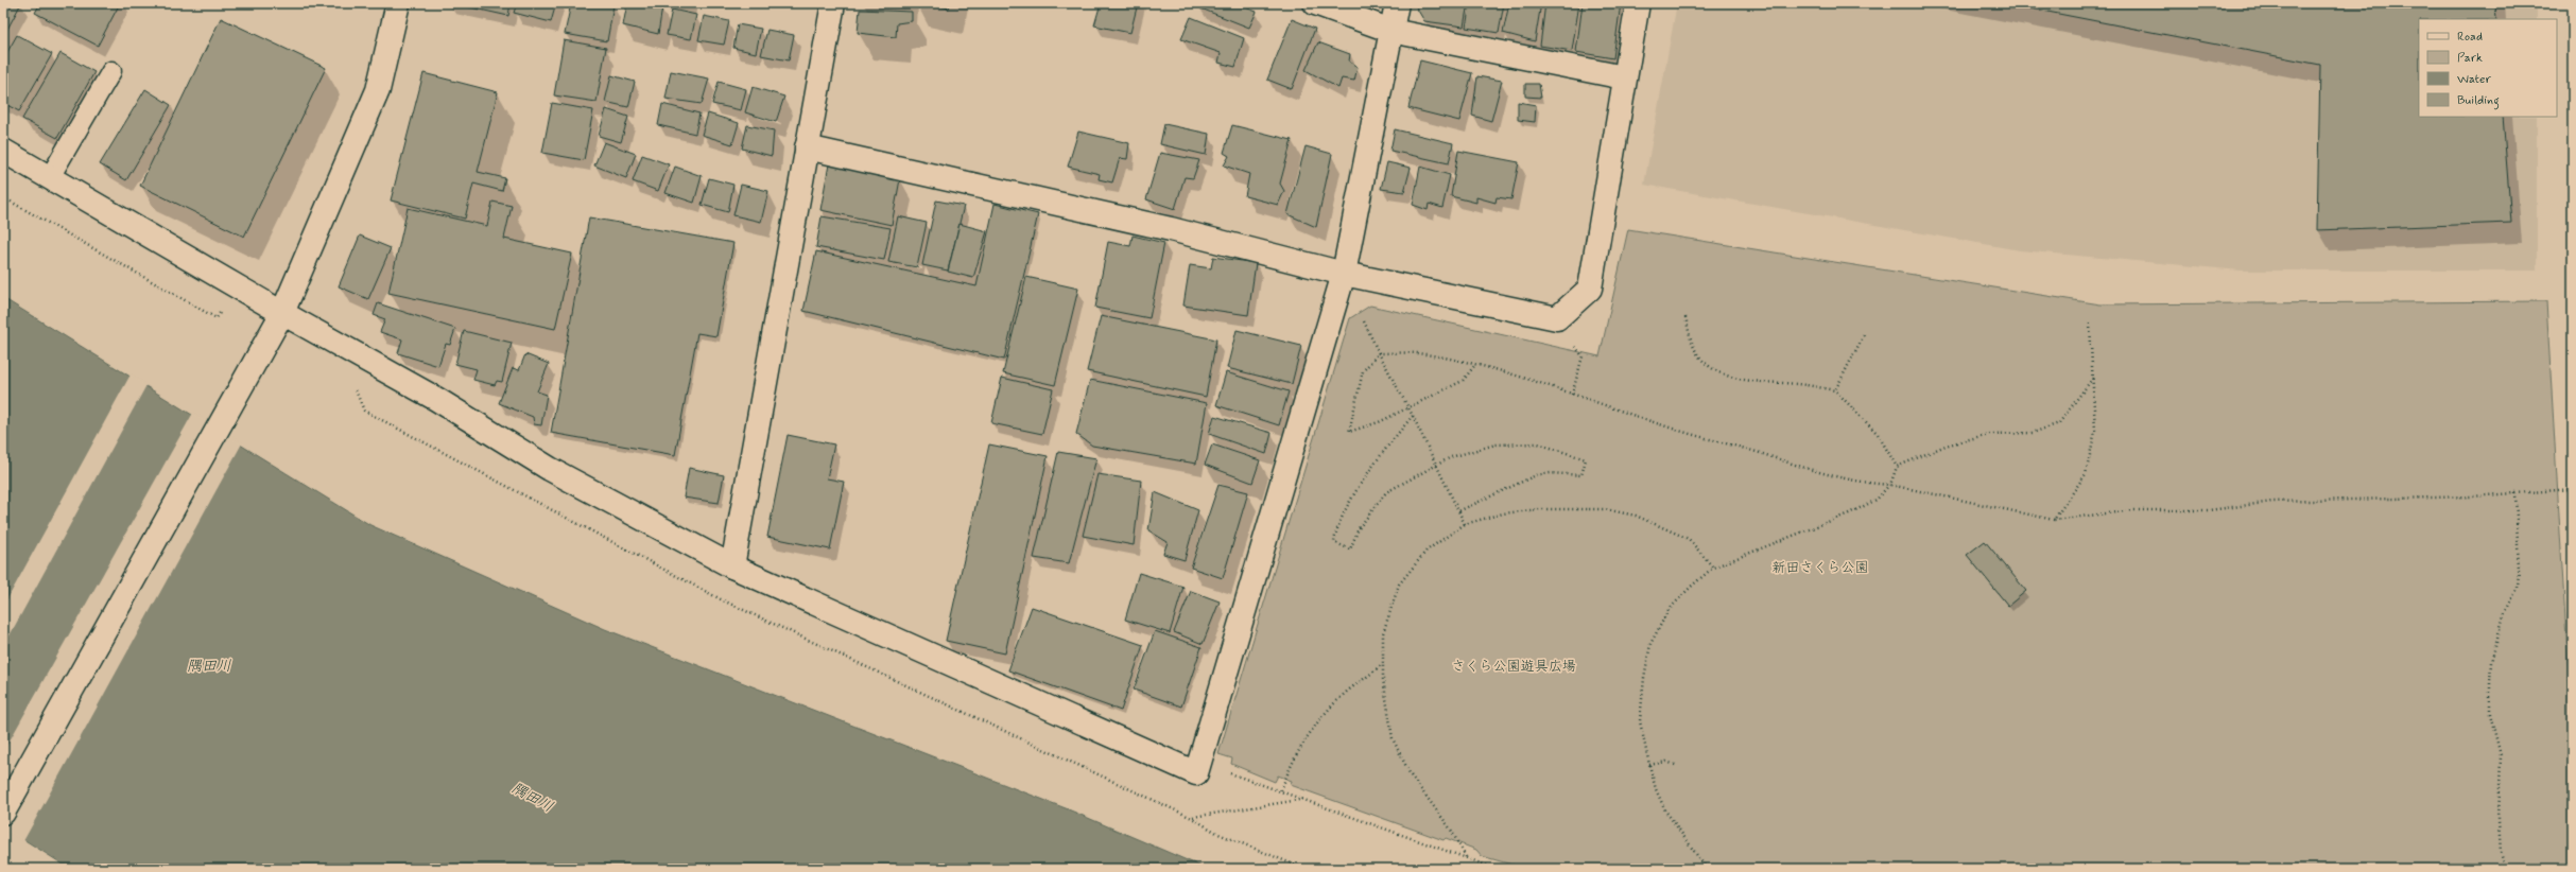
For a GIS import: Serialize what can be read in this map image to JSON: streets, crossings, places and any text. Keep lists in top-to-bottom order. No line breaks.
{"water":["隅田川"],"parks":["新田さくら公園","さくら公園遊具広場"],"legend":["Road","Park","Water","Building"]}
